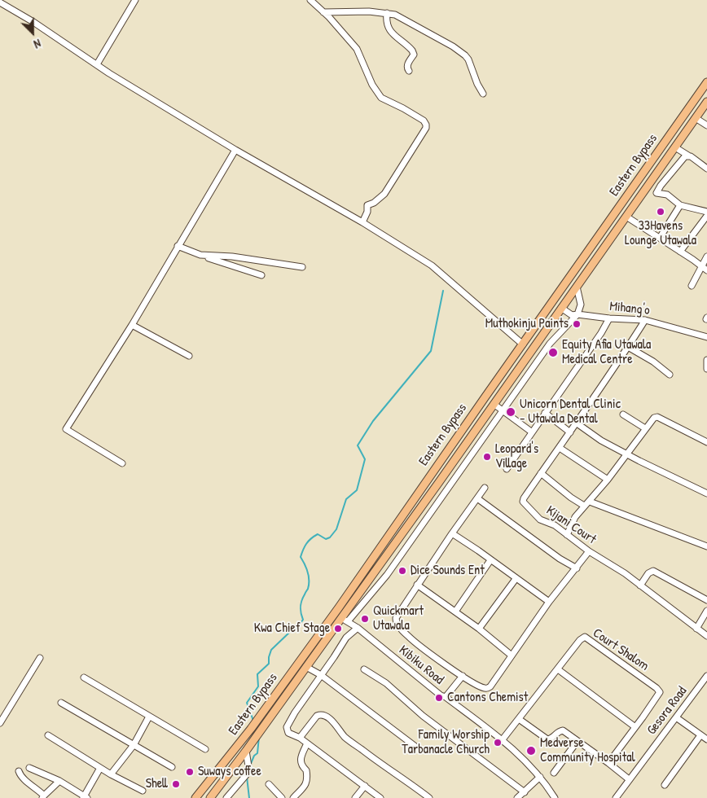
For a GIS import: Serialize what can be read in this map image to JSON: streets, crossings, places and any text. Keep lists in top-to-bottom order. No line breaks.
{"streets":{"main road":["Eastern Bypass"],"street":["Mihang'o","Kijani Court","Court Shalom","Kibiku Road","Gesora Road"]},"crossings":[["Eastern Bypass","Mihang'o"],["Eastern Bypass","Kibiku Road"],["Mihang'o","Kijani Court"],["Court Shalom","Kibiku Road"]],"places":["33Havens Lounge Utawala","Muthokinju Paints","Equity Afia Utawala Medical Centre","Unicorn Dental Clinic - Utawala Dental","Leopard's Village","Dice Sounds Ent","Quickmart Utawala","Kwa Chief Stage","Cantons Chemist","Family Worship Tarbanacle Church","Medverse Community Hospital","Suways coffee","Shell"],"north":"bottom right"}
